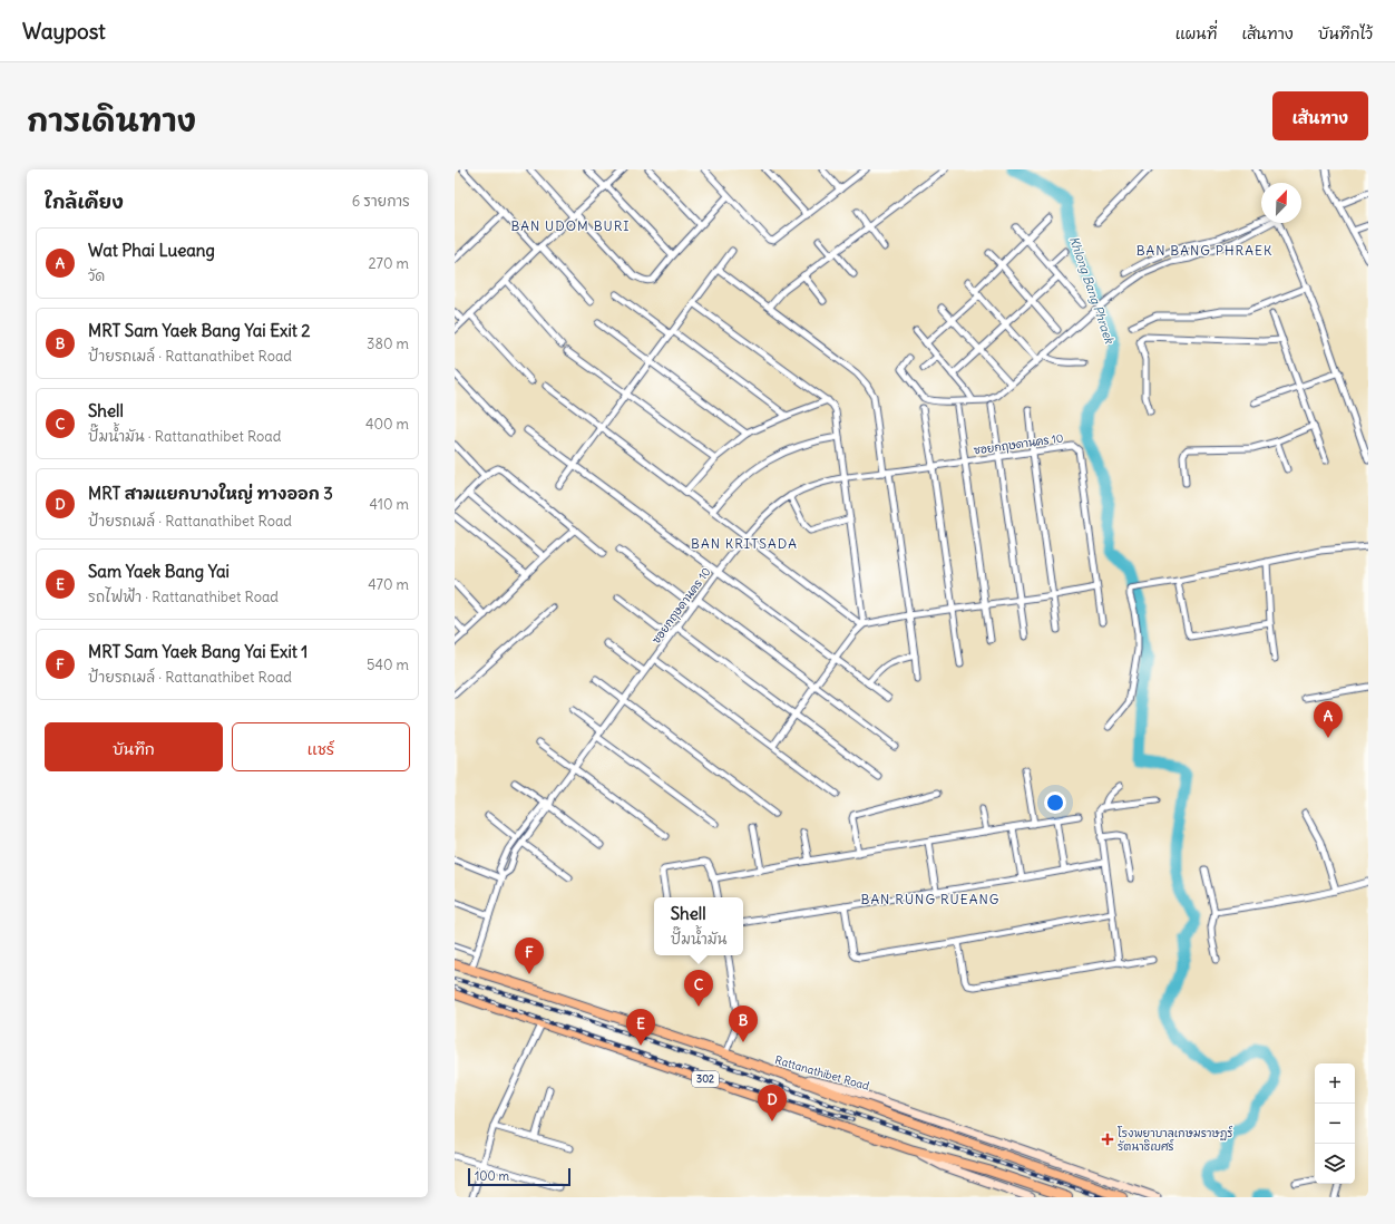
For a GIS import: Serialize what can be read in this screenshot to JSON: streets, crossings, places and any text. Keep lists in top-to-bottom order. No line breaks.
{"streets":{"main road":["Rattanathibet Road","302"],"street":["ซอยกฤษดานคร 10"]},"crossings":[["ซอยกฤษดานคร 10","Rattanathibet Road"]],"districts":["BAN UDOM BURI","BAN BANG PHRAEK","BAN KRITSADA","BAN RUNG RUEANG"],"water":["Khlong Bang Phraek"],"places":{"health":["โรงพยาบาลเกษมราษฏร์ รัตนาธิเบศร์"]},"scale_bar":"100 m","north":"top right","page":{"header":"Waypost","nav":["แผนที่","เส้นทาง","บันทึกไว้"],"title":"การเดินทาง","buttons":["เส้นทาง",["บันทึก","แชร์"]],"heading":["ใกล้เคียง","6 รายการ"],"list":[{"mark":"A","name":"Wat Phai Lueang","note":"วัด","value":"270 m"},{"mark":"B","name":"MRT Sam Yaek Bang Yai Exit 2","note":"ป้ายรถเมล์ · Rattanathibet Road","value":"380 m"},{"mark":"C","name":"Shell","note":"ปั๊มน้ำมัน · Rattanathibet Road","value":"400 m"},{"mark":"D","name":"MRT สามแยกบางใหญ่ ทางออก 3","note":"ป้ายรถเมล์ · Rattanathibet Road","value":"410 m"},{"mark":"E","name":"Sam Yaek Bang Yai","note":"รถไฟฟ้า · Rattanathibet Road","value":"470 m"},{"mark":"F","name":"MRT Sam Yaek Bang Yai Exit 1","note":"ป้ายรถเมล์ · Rattanathibet Road","value":"540 m"}],"pins":["A","F","C","B","E","D"],"popup":["Shell","ปั๊มน้ำมัน"],"map_buttons":["+","−"],"scale":"100 m"}}
